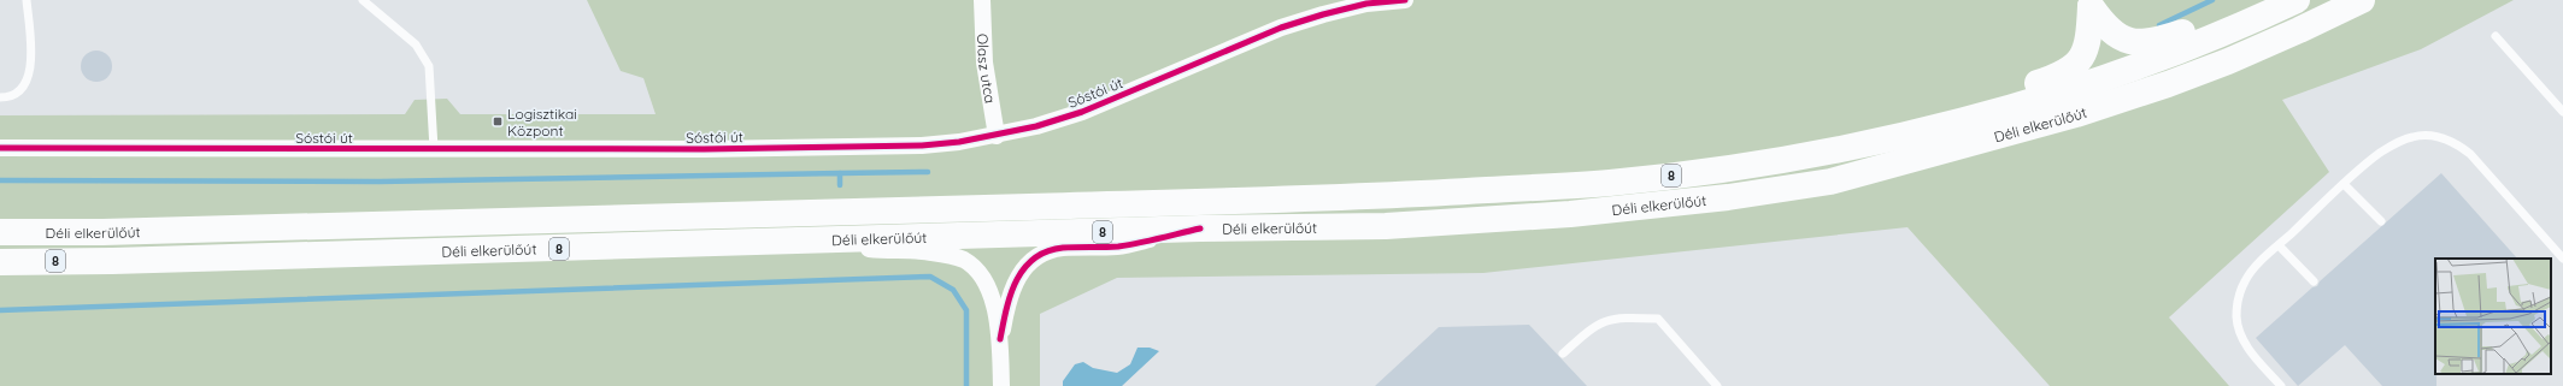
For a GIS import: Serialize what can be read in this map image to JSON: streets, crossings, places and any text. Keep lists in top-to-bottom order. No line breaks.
{"streets":{"main road":["Déli elkerülőút","8"],"street":["Olasz utca","Sóstói út"]},"crossings":[["Olasz utca","Sóstói út"]],"places":{"transit":["Logisztikai Központ"]}}
